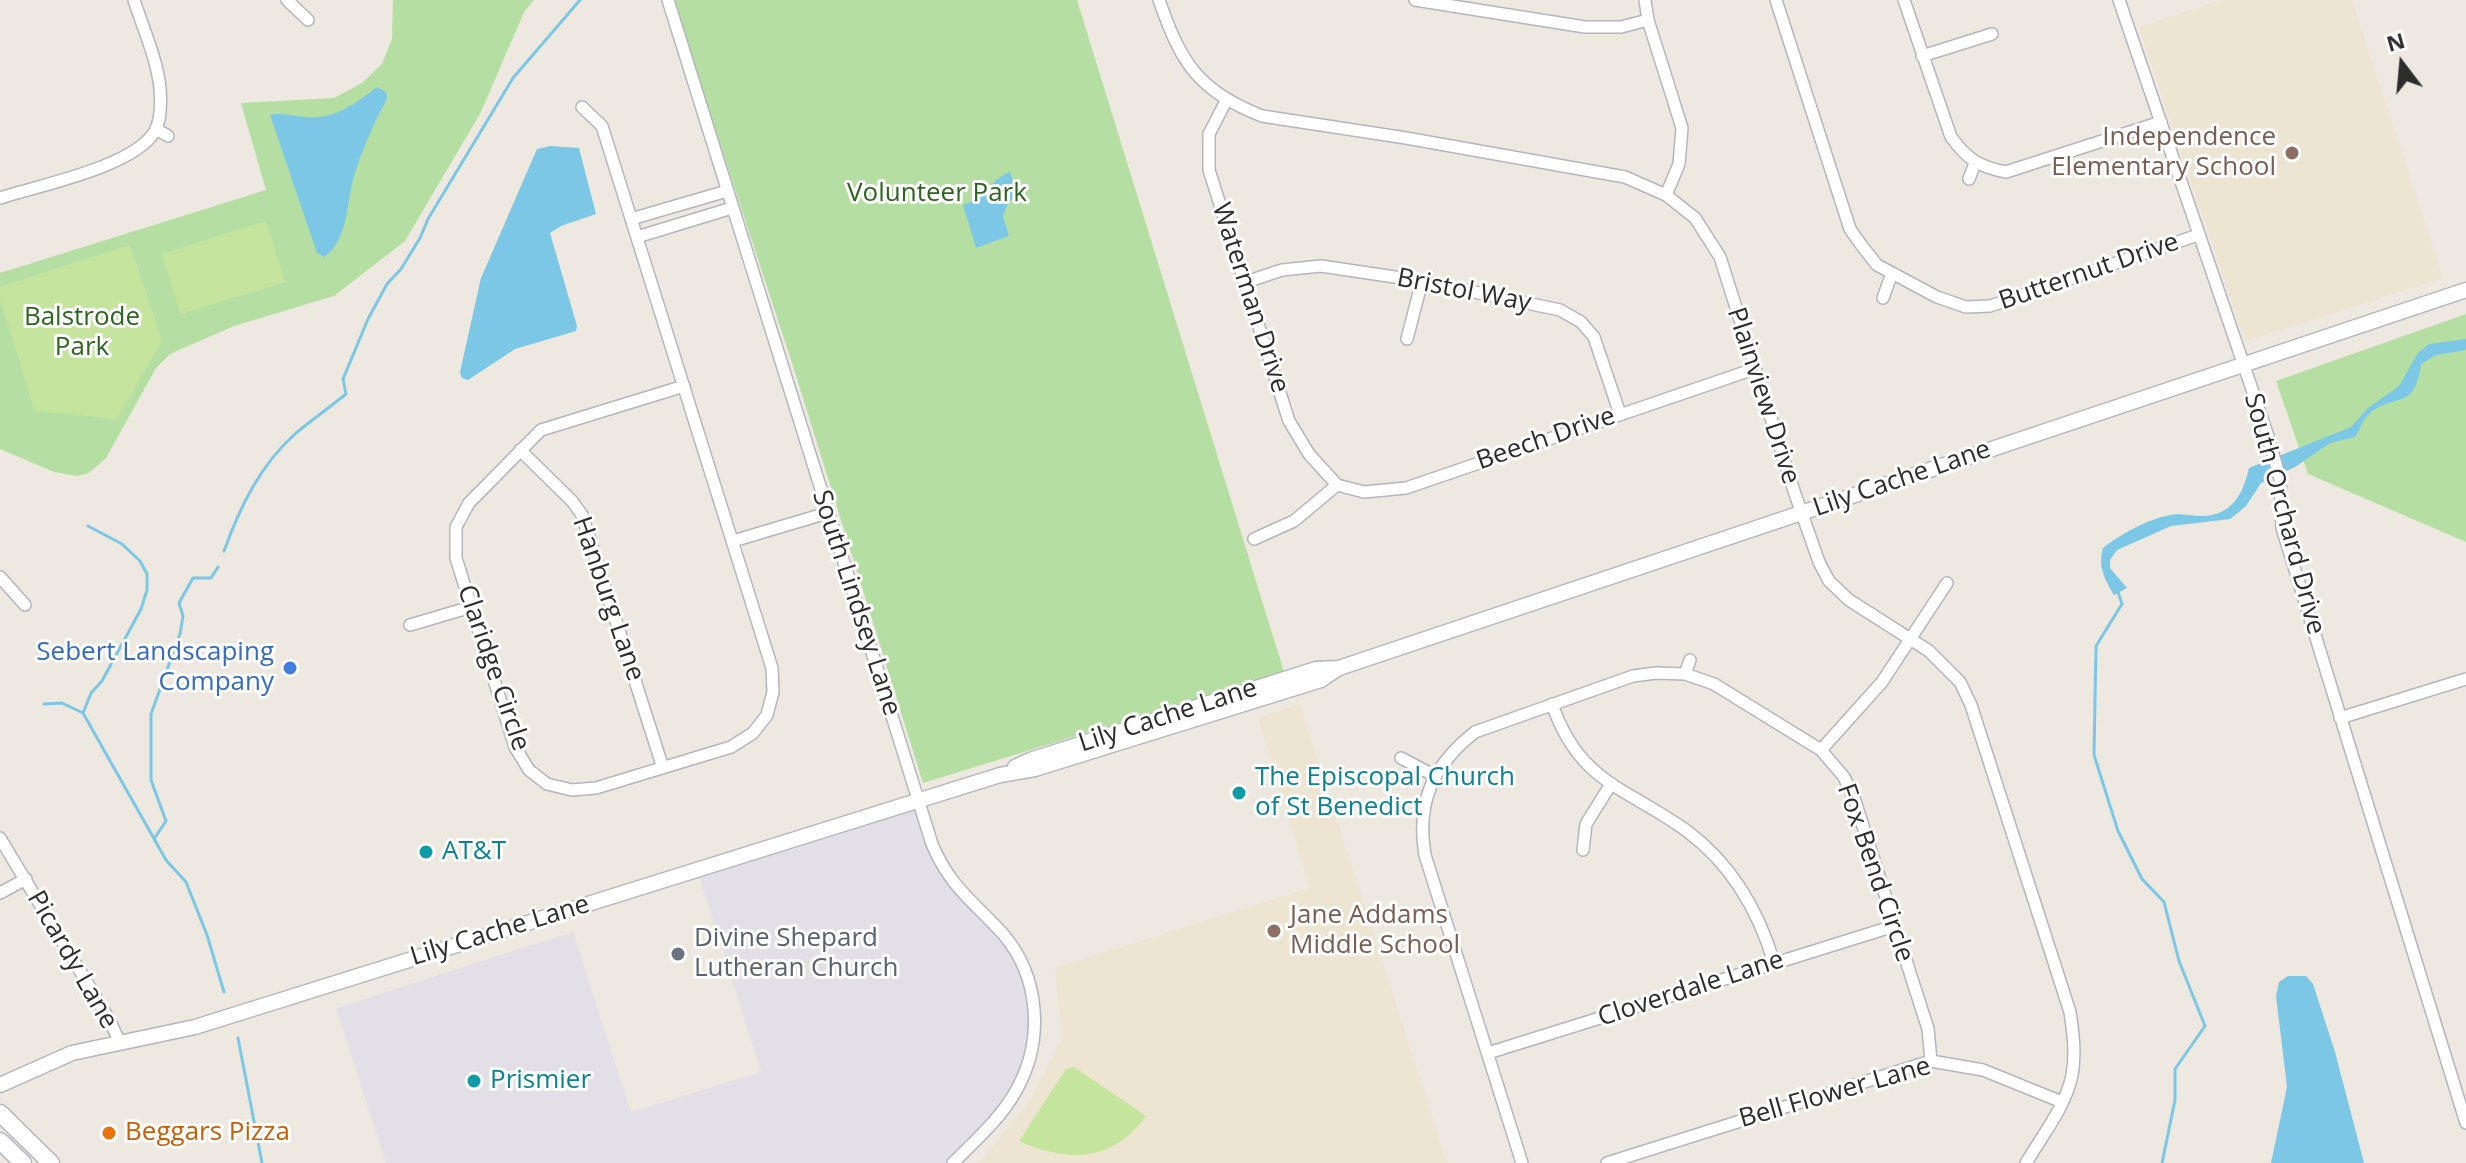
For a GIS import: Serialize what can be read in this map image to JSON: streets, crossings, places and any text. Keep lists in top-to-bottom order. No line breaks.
{"streets":{"street":["Butternut Drive","Bristol Way","Waterman Drive","Plainview Drive","Beech Drive","Lily Cache Lane","South Orchard Drive","Hanburg Lane","South Lindsey Lane","Claridge Circle","Fox Bend Circle","Picardy Lane","Cloverdale Lane","Bell Flower Lane"]},"crossings":[["Butternut Drive","South Orchard Drive"],["Bristol Way","Waterman Drive"],["Bristol Way","Beech Drive"],["Waterman Drive","Plainview Drive"],["Waterman Drive","Beech Drive"],["Plainview Drive","Beech Drive"],["Plainview Drive","Lily Cache Lane"],["Plainview Drive","Bell Flower Lane"],["Lily Cache Lane","South Orchard Drive"],["Lily Cache Lane","South Lindsey Lane"],["Lily Cache Lane","Picardy Lane"],["Hanburg Lane","Claridge Circle"],["Fox Bend Circle","Cloverdale Lane"],["Fox Bend Circle","Bell Flower Lane"]],"parks":["Volunteer Park","Balstrode Park"],"places":["Independence Elementary School","Sebert Landscaping Company","The Episcopal Church of St Benedict","AT&T","Jane Addams Middle School","Divine Shepard Lutheran Church","Prismier","Beggars Pizza"],"north":"top"}
